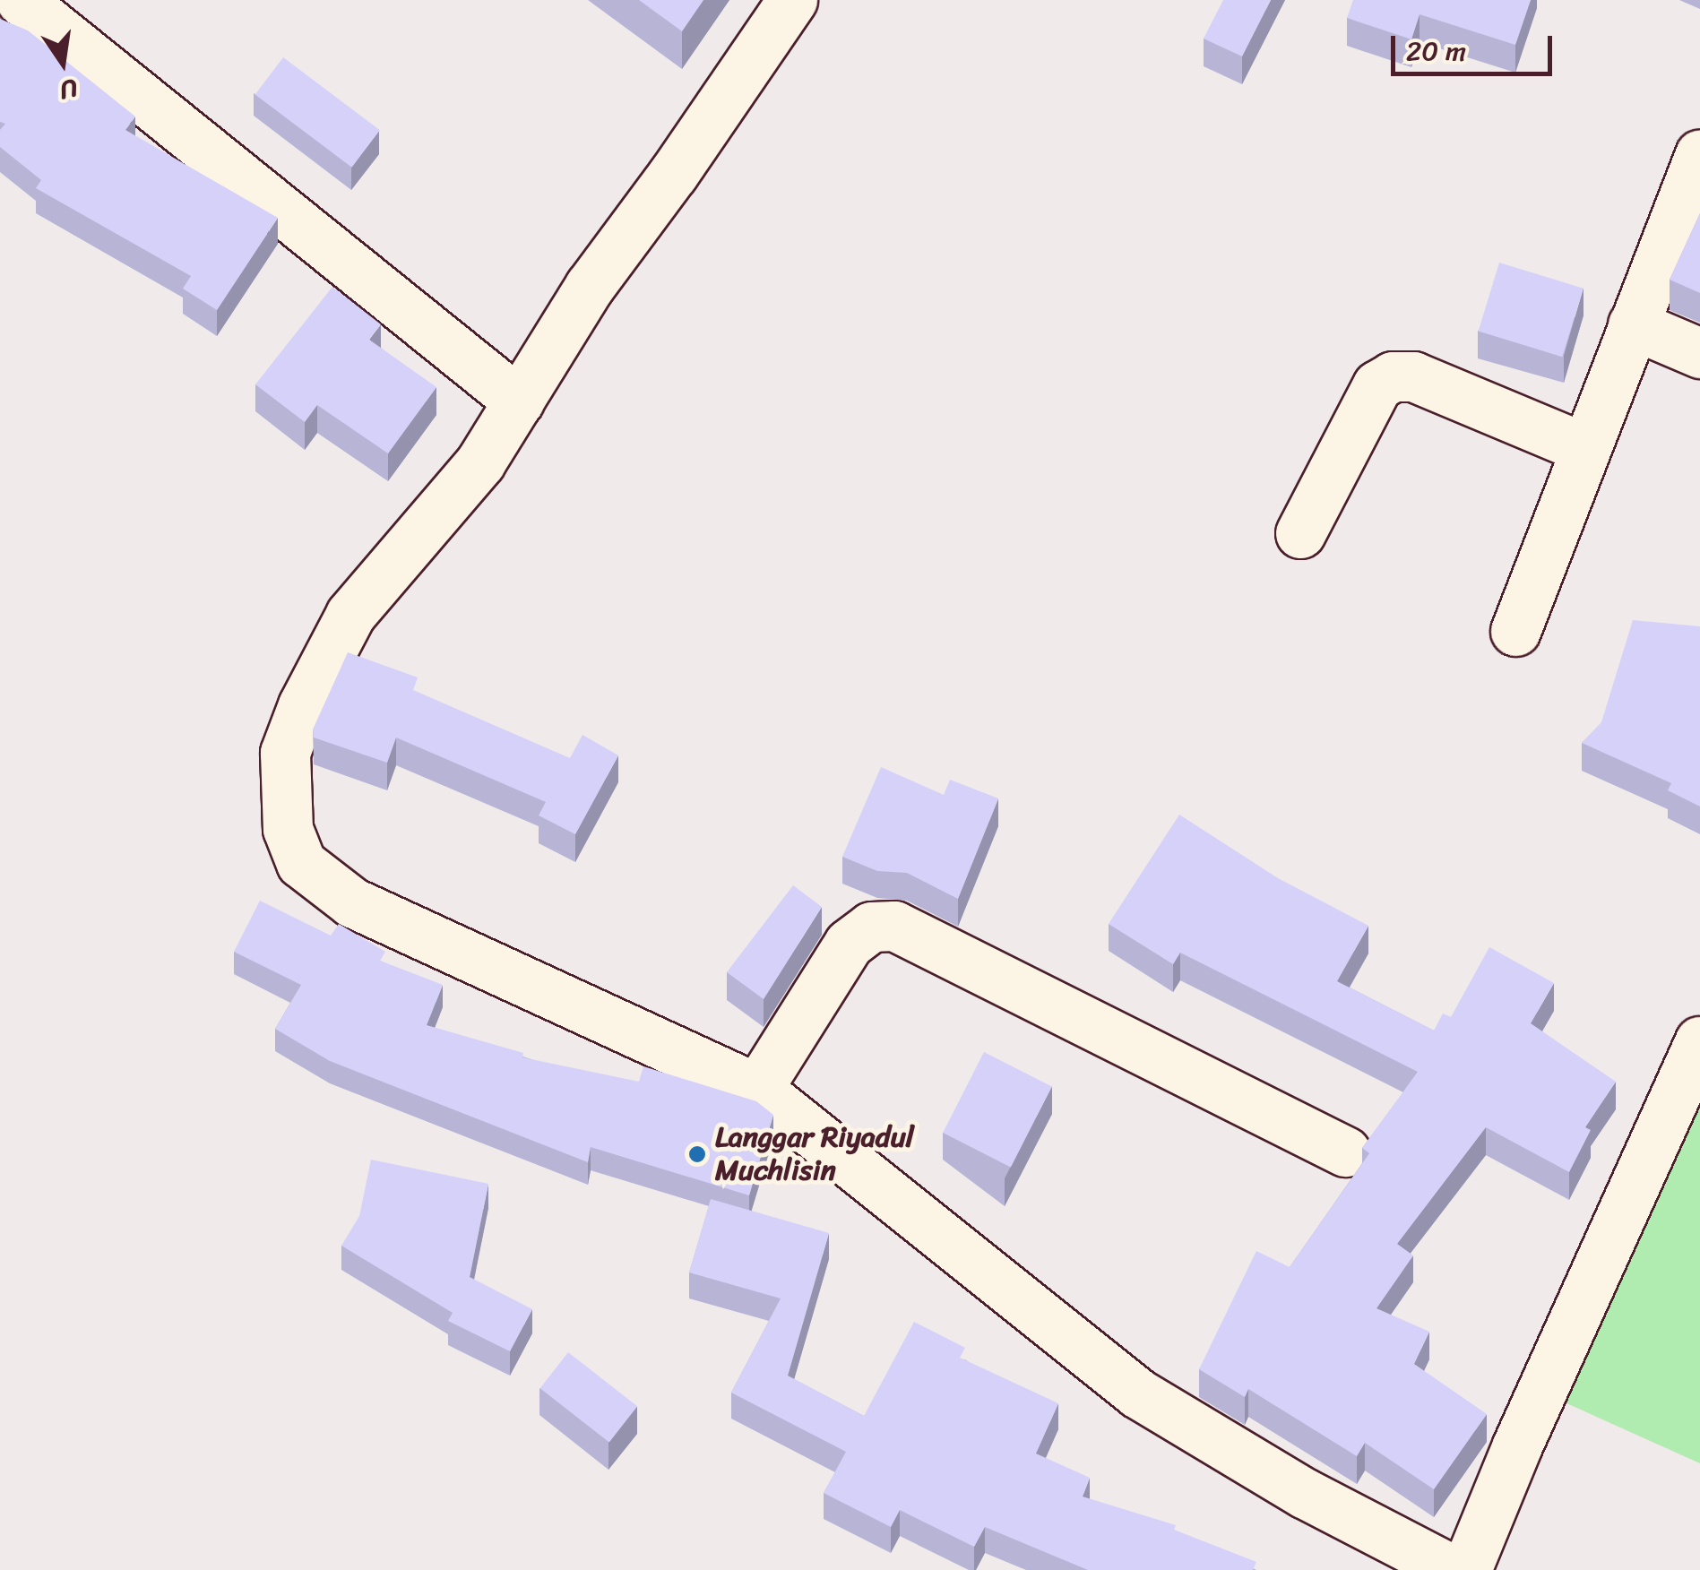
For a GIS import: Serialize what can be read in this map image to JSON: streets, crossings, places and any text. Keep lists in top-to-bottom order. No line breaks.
{"places":["Langgar Riyadul Muchlisin"],"scale_bar":"20 m","north":"bottom"}
